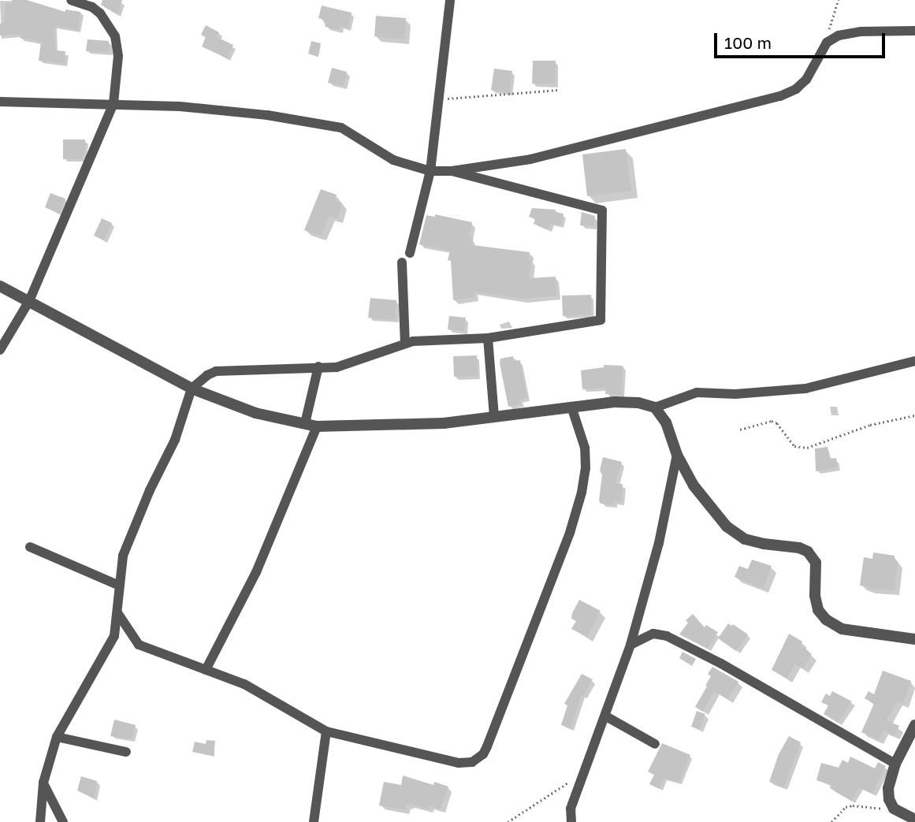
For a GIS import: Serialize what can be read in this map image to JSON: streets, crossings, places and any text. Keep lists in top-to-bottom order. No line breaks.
{"scale_bar":"100 m"}
